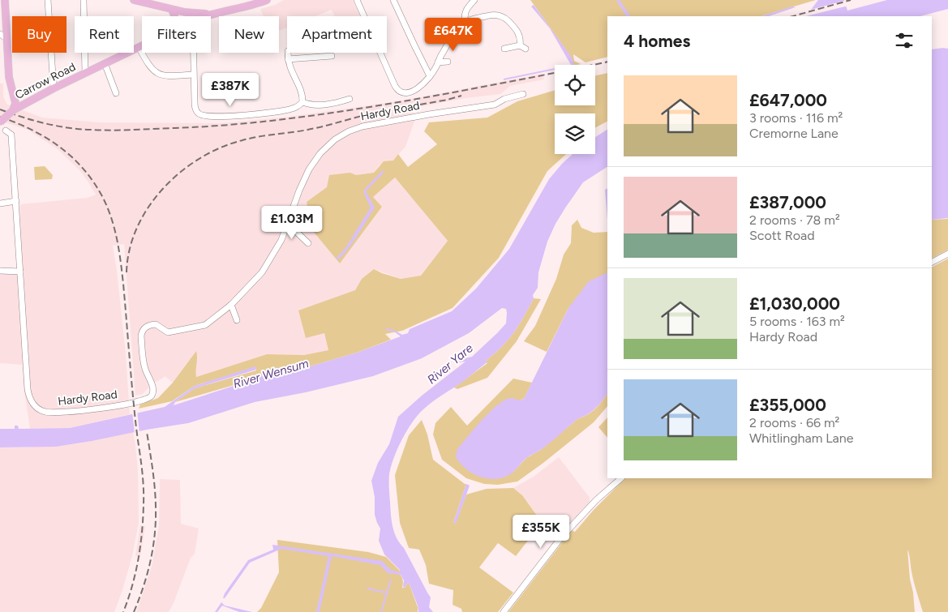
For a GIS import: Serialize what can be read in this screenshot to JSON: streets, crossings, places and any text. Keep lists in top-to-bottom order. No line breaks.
{"streets":{"main road":["Carrow Road"],"street":["Hardy Road"]},"water":["River Yare","River Wensum"],"page":{"chip":["Buy","Rent","Filters","New","Apartment"],"heading":"4 homes","price":["£647K","£387K","£1.03M","£355K"],"list":[{"name":"£647,000","note":"3 rooms · 116 m² · Cremorne Lane"},{"name":"£387,000","note":"2 rooms · 78 m² · Scott Road"},{"name":"£1,030,000","note":"5 rooms · 163 m² · Hardy Road"},{"name":"£355,000","note":"2 rooms · 66 m² · Whitlingham Lane"}]}}
